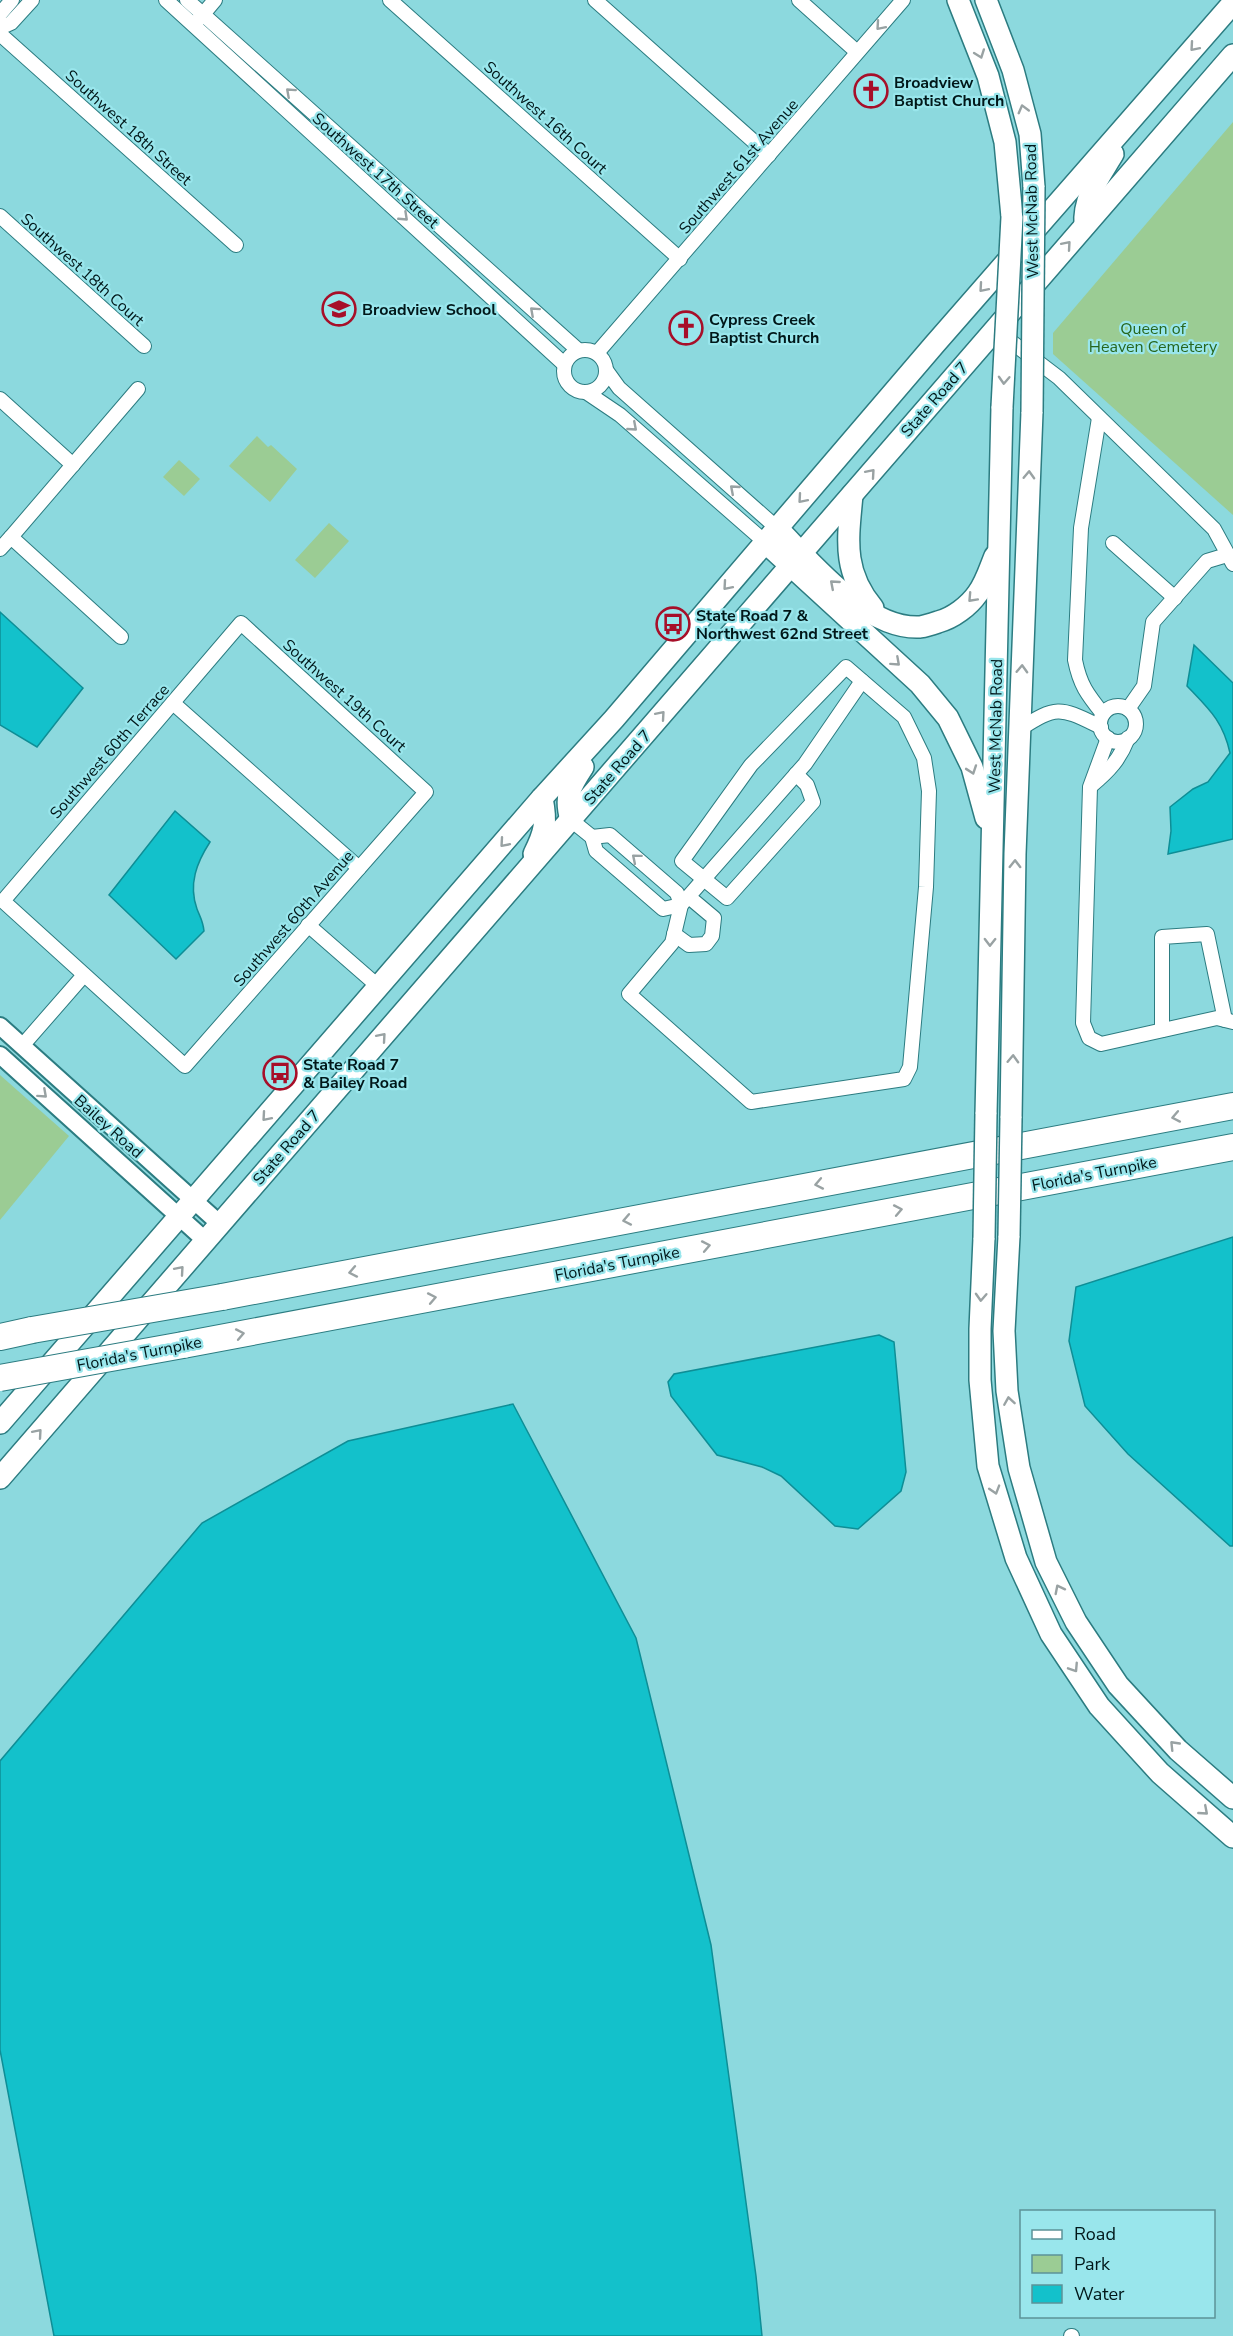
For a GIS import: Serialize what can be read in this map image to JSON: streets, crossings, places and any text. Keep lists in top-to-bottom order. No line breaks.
{"streets":{"highway":["Florida's Turnpike"],"main road":["West McNab Road","State Road 7"],"street":["Southwest 16th Court","Southwest 18th Street","Southwest 61st Avenue","Southwest 17th Street","Southwest 18th Court","Southwest 19th Court","Southwest 60th Terrace","Southwest 60th Avenue","Bailey Road"]},"crossings":[["Southwest 16th Court","Southwest 61st Avenue"],["Southwest 61st Avenue","Southwest 17th Street"],["State Road 7","Bailey Road"],["Southwest 19th Court","Southwest 60th Terrace"],["Southwest 19th Court","Southwest 60th Avenue"],["Southwest 60th Terrace","Southwest 60th Avenue"]],"parks":["Queen of Heaven Cemetery"],"places":{"church":["Broadview Baptist Church","Cypress Creek Baptist Church"],"school or university":["Broadview School"],"bus stop":["State Road 7 & Northwest 62nd Street","State Road 7 & Bailey Road"]},"legend":["Road","Park","Water"]}
